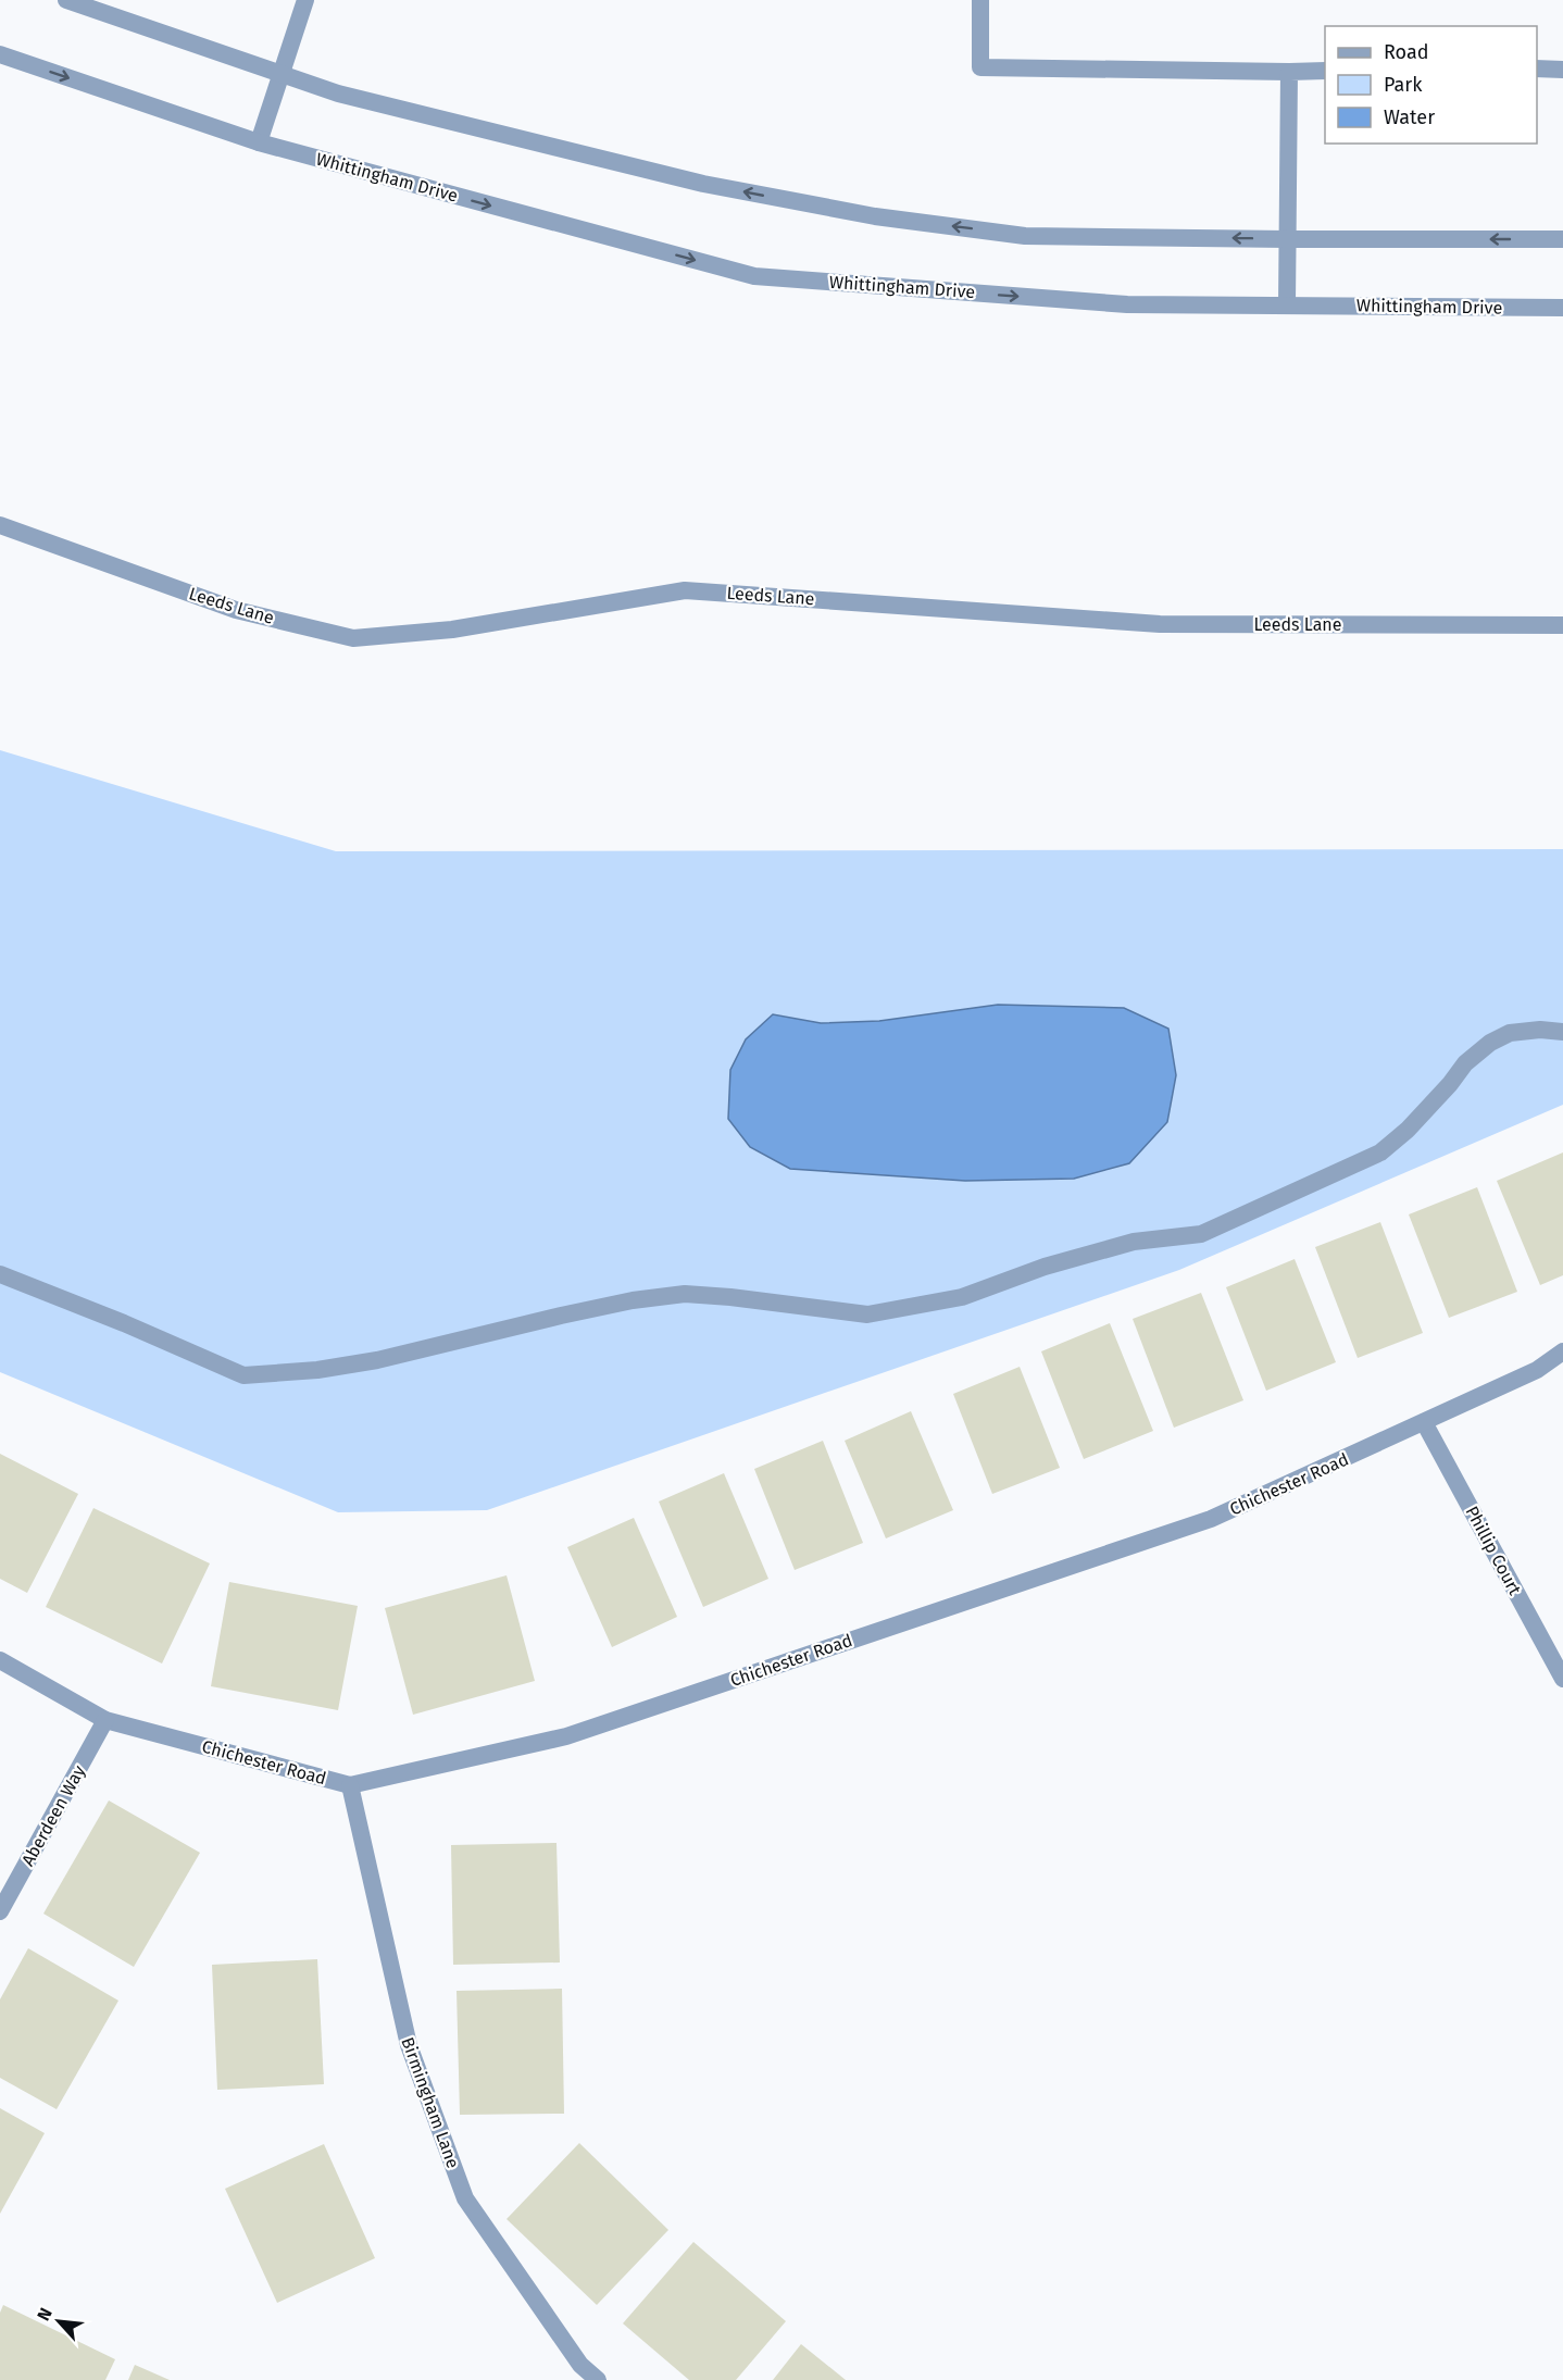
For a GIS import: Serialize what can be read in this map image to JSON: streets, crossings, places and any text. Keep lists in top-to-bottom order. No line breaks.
{"streets":{"street":["Whittingham Drive","Leeds Lane","Chichester Road","Phillip Court","Aberdeen Way","Birmingham Lane"]},"crossings":[["Chichester Road","Phillip Court"],["Chichester Road","Aberdeen Way"],["Chichester Road","Birmingham Lane"]],"legend":["Road","Park","Water"],"north":"top left"}
